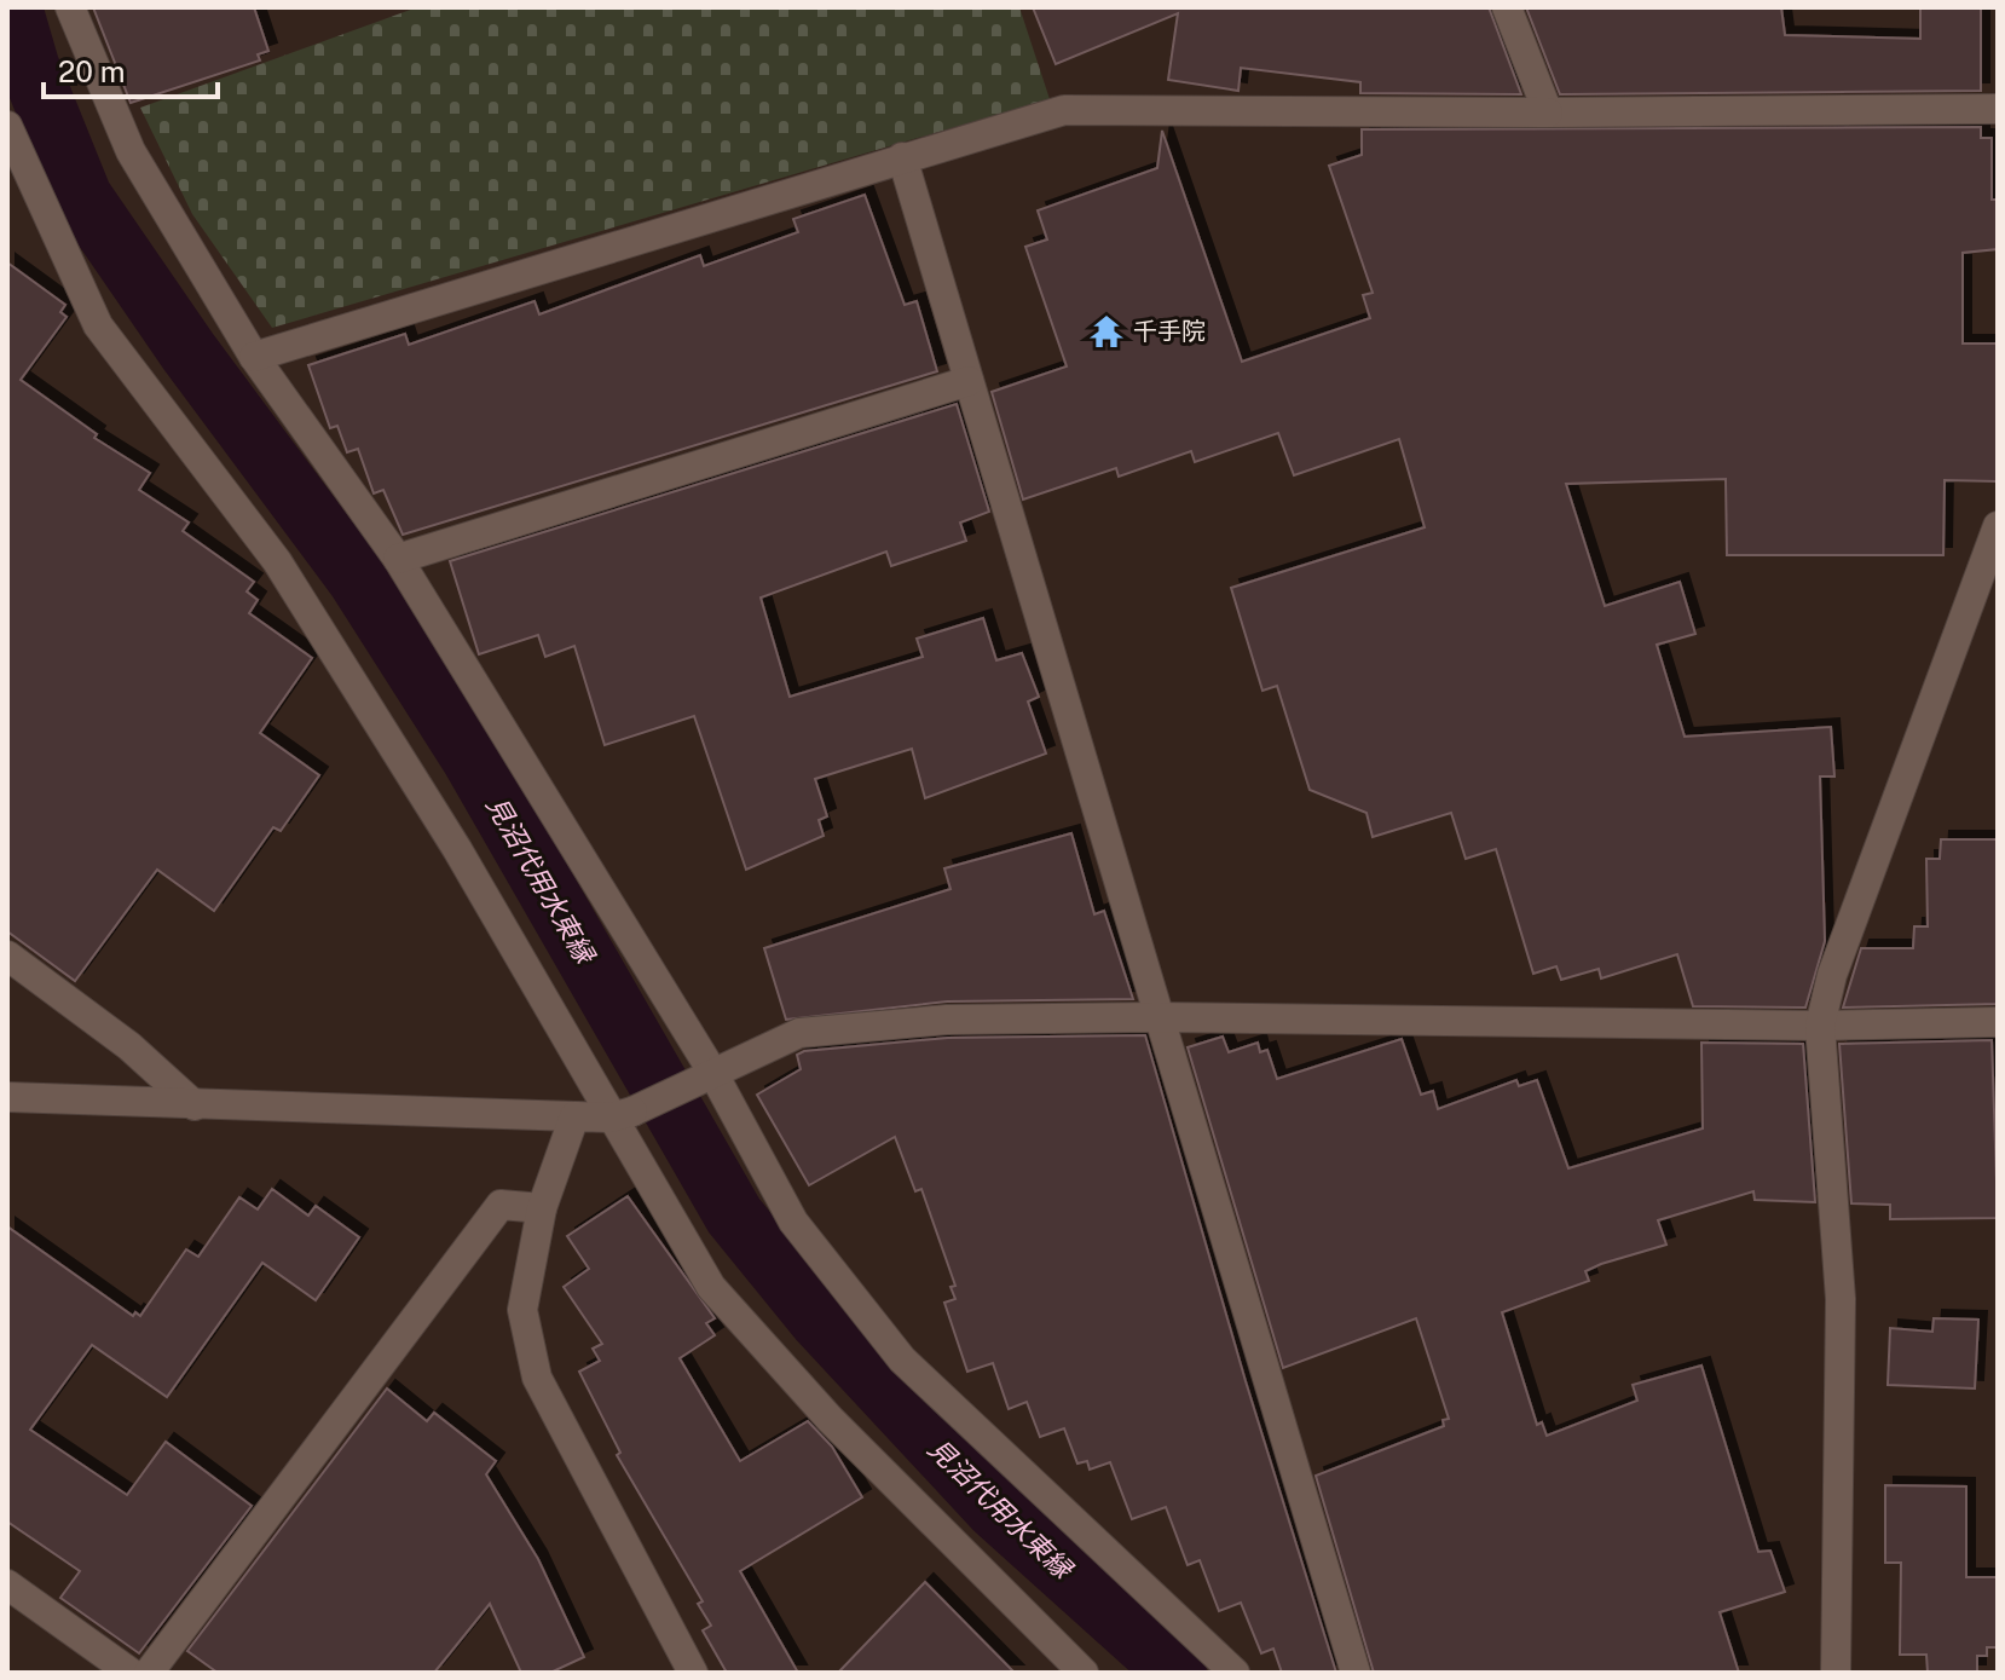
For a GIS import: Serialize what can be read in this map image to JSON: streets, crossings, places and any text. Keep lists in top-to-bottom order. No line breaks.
{"water":["見沼代用水東縁"],"places":{"temple":["千手院"]},"scale_bar":"20 m"}
